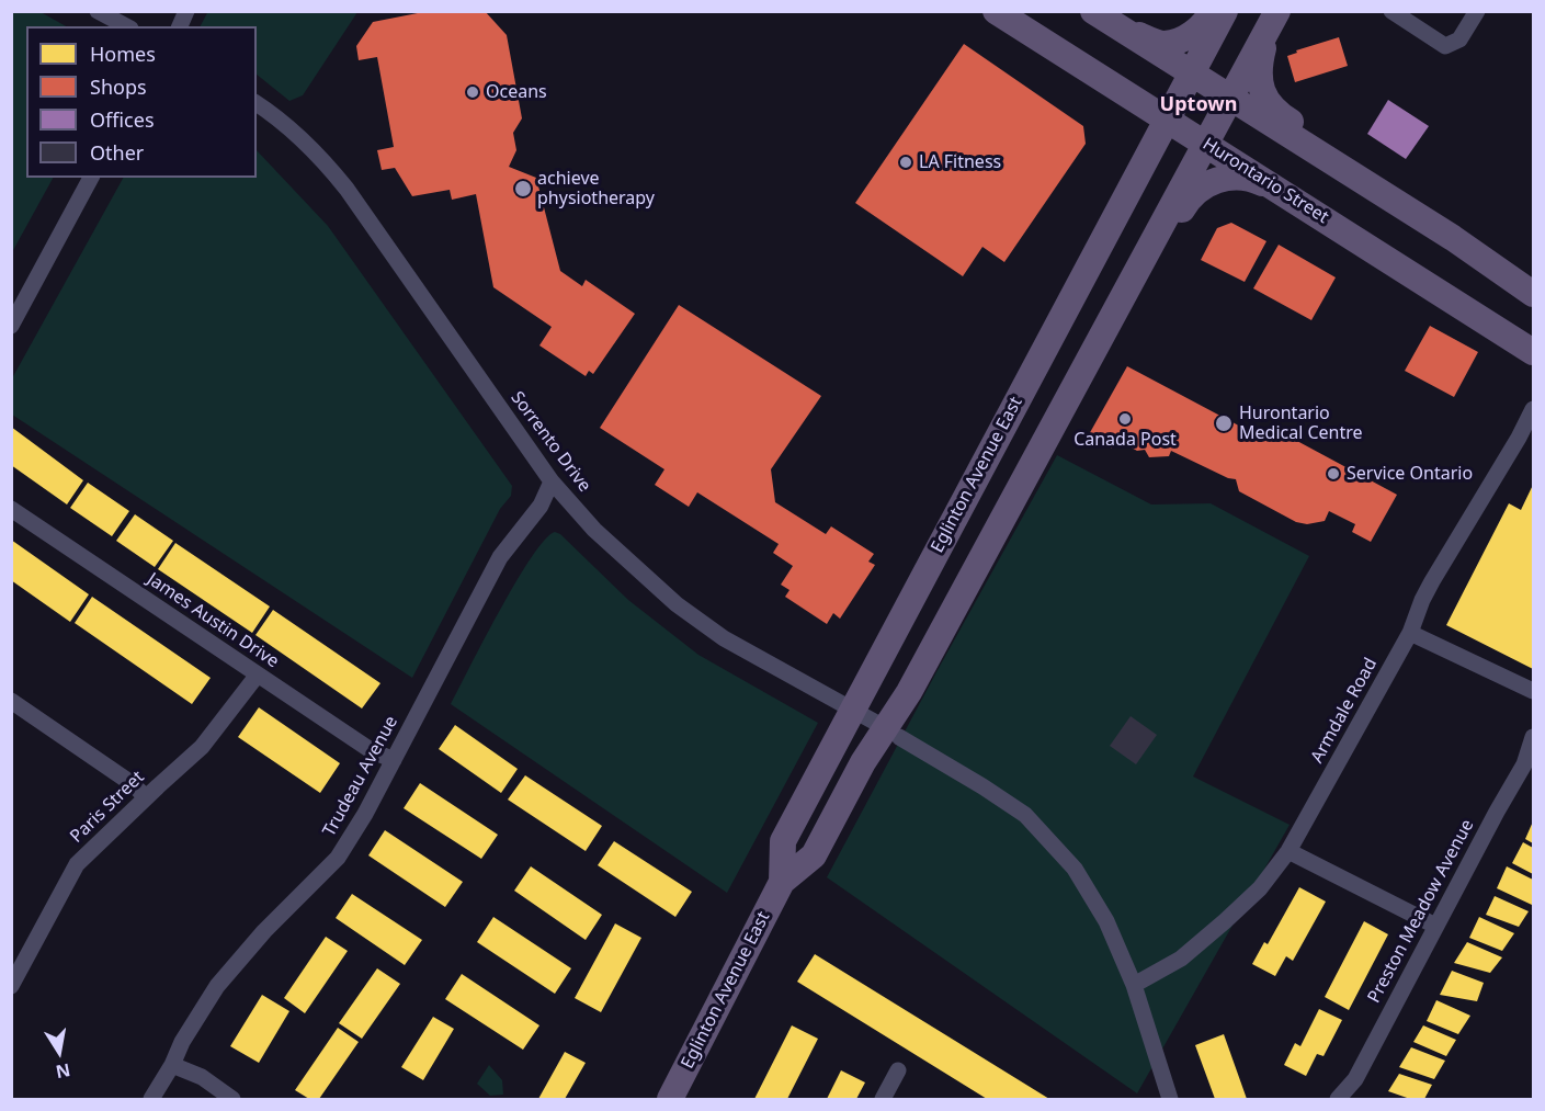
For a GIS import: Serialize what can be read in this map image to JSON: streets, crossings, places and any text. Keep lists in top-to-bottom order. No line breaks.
{"streets":{"main road":["Hurontario Street","Eglinton Avenue East"],"street":["Sorrento Drive","James Austin Drive","Armdale Road","Trudeau Avenue","Paris Street","Preston Meadow Avenue"]},"crossings":[["Hurontario Street","Eglinton Avenue East"],["Sorrento Drive","Eglinton Avenue East"],["Sorrento Drive","Armdale Road"],["Sorrento Drive","Trudeau Avenue"],["James Austin Drive","Trudeau Avenue"],["James Austin Drive","Paris Street"]],"districts":["Uptown"],"places":["Oceans","LA Fitness","achieve physiotherapy","Canada Post","Hurontario Medical Centre","Service Ontario"],"legend":["Homes","Shops","Offices","Other"],"north":"bottom"}
